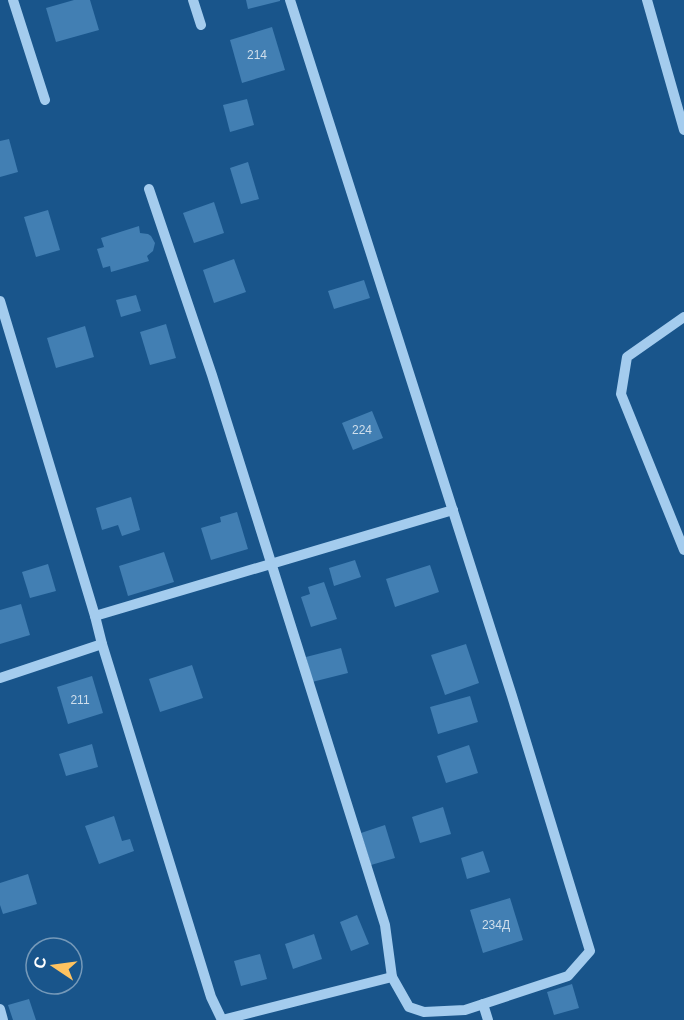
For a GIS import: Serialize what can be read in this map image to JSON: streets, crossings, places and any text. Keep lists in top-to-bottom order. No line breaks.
{"house_numbers":["214","224","211","234Д"],"north":"left"}
